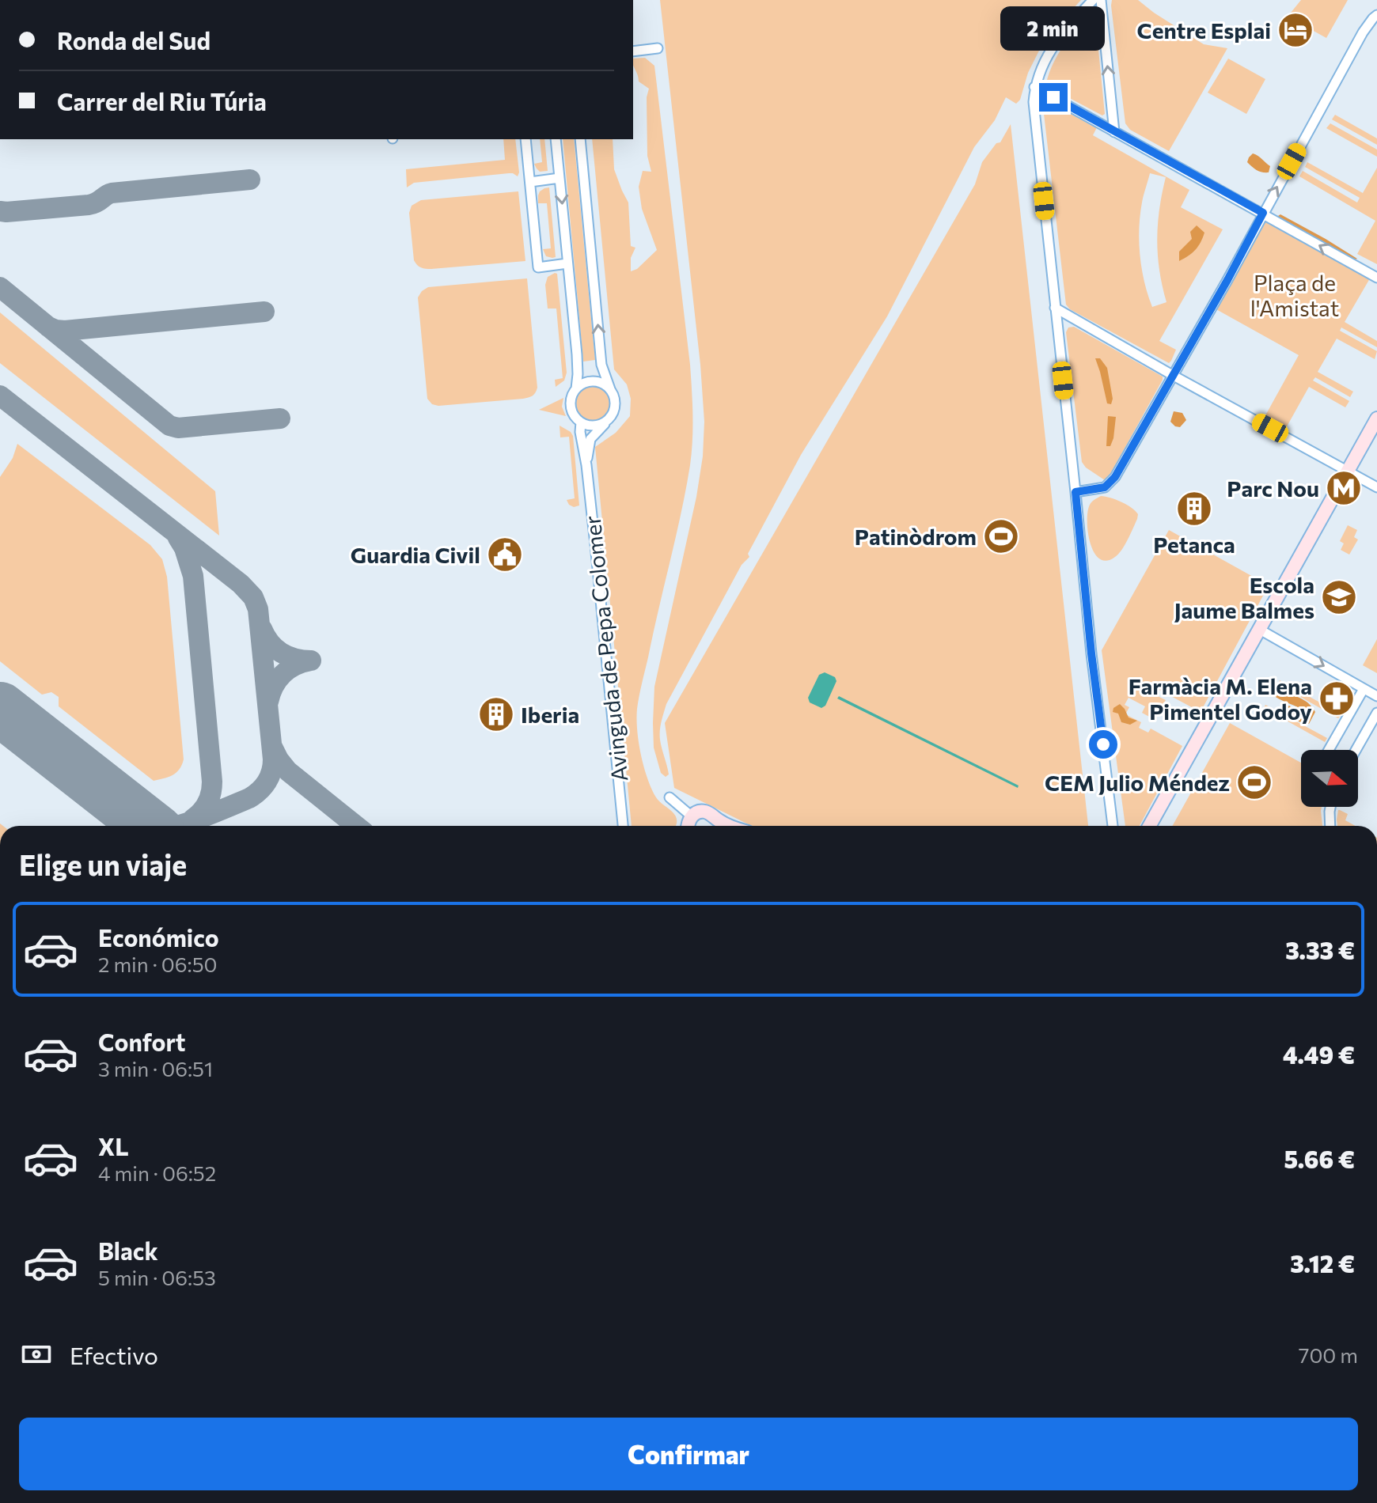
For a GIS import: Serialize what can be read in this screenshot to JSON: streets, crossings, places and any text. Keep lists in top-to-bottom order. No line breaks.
{"streets":{"street":["Avinguda de Pepa Colomer"]},"parks":["Plaça de l'Amistat"],"places":{"hotel":["Centre Esplai"],"metro station":["Parc Nou"],"building":["Petanca","Iberia"],"sports":["Patinòdrom","CEM Julio Méndez"],"public building":["Guardia Civil"],"school or university":["Escola Jaume Balmes"],"pharmacy":["Farmàcia M. Elena Pimentel Godoy"]},"north":"right","page":{"banner":["Ronda del Sud","Carrer del Riu Túria"],"bubble":"2 min","heading":"Elige un viaje","list":[{"name":"Económico","note":"2 min · 06:50","value":"3.33 €"},{"name":"Confort","note":"3 min · 06:51","value":"4.49 €"},{"name":"XL","note":"4 min · 06:52","value":"5.66 €"},{"name":"Black","note":"5 min · 06:53","value":"3.12 €"}],"pay":["Efectivo","700 m"],"buttons":"Confirmar"}}
